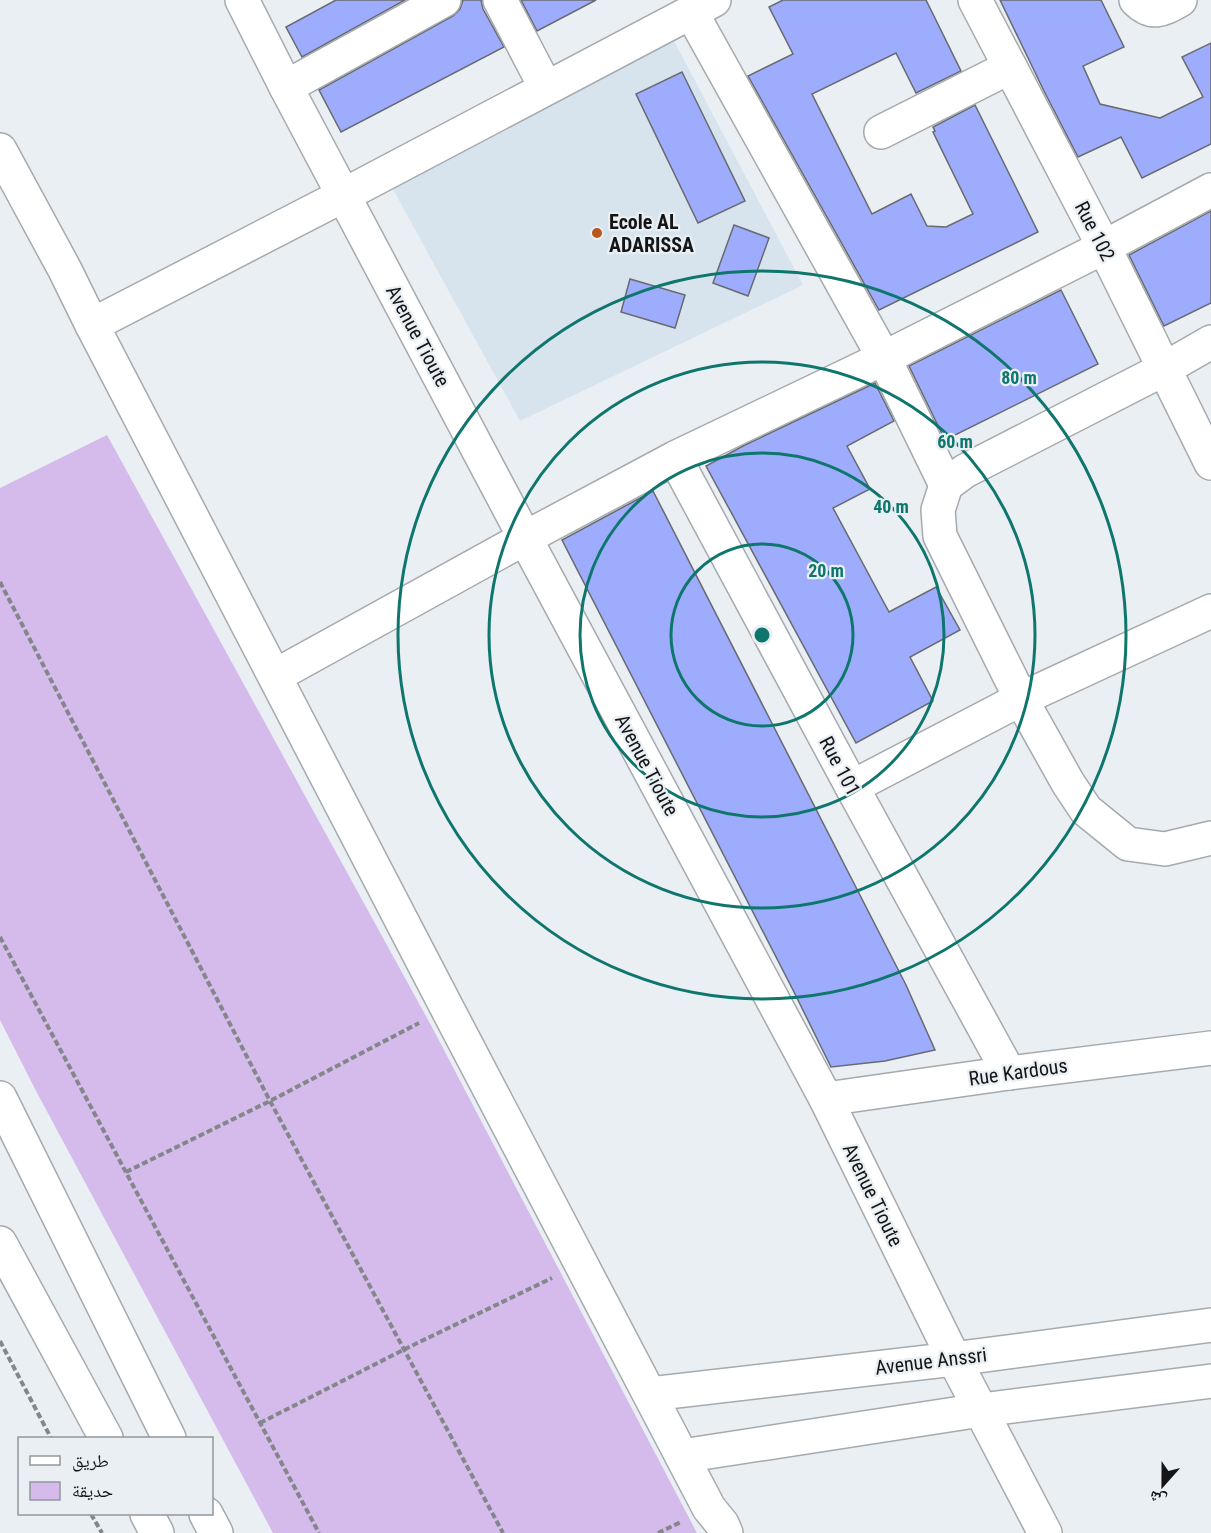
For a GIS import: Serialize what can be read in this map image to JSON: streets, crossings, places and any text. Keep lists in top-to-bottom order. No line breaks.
{"streets":{"main road":["Rue 102","Avenue Tioute","Rue 101","Rue Kardous","Avenue Anssri"]},"crossings":[["Avenue Tioute","Rue Kardous"],["Avenue Tioute","Avenue Anssri"],["Rue 101","Rue Kardous"]],"places":["Ecole AL ADARISSA"],"legend":["طريق","حديقة"],"north":"bottom","rings":["80 m","60 m","40 m","20 m"]}
